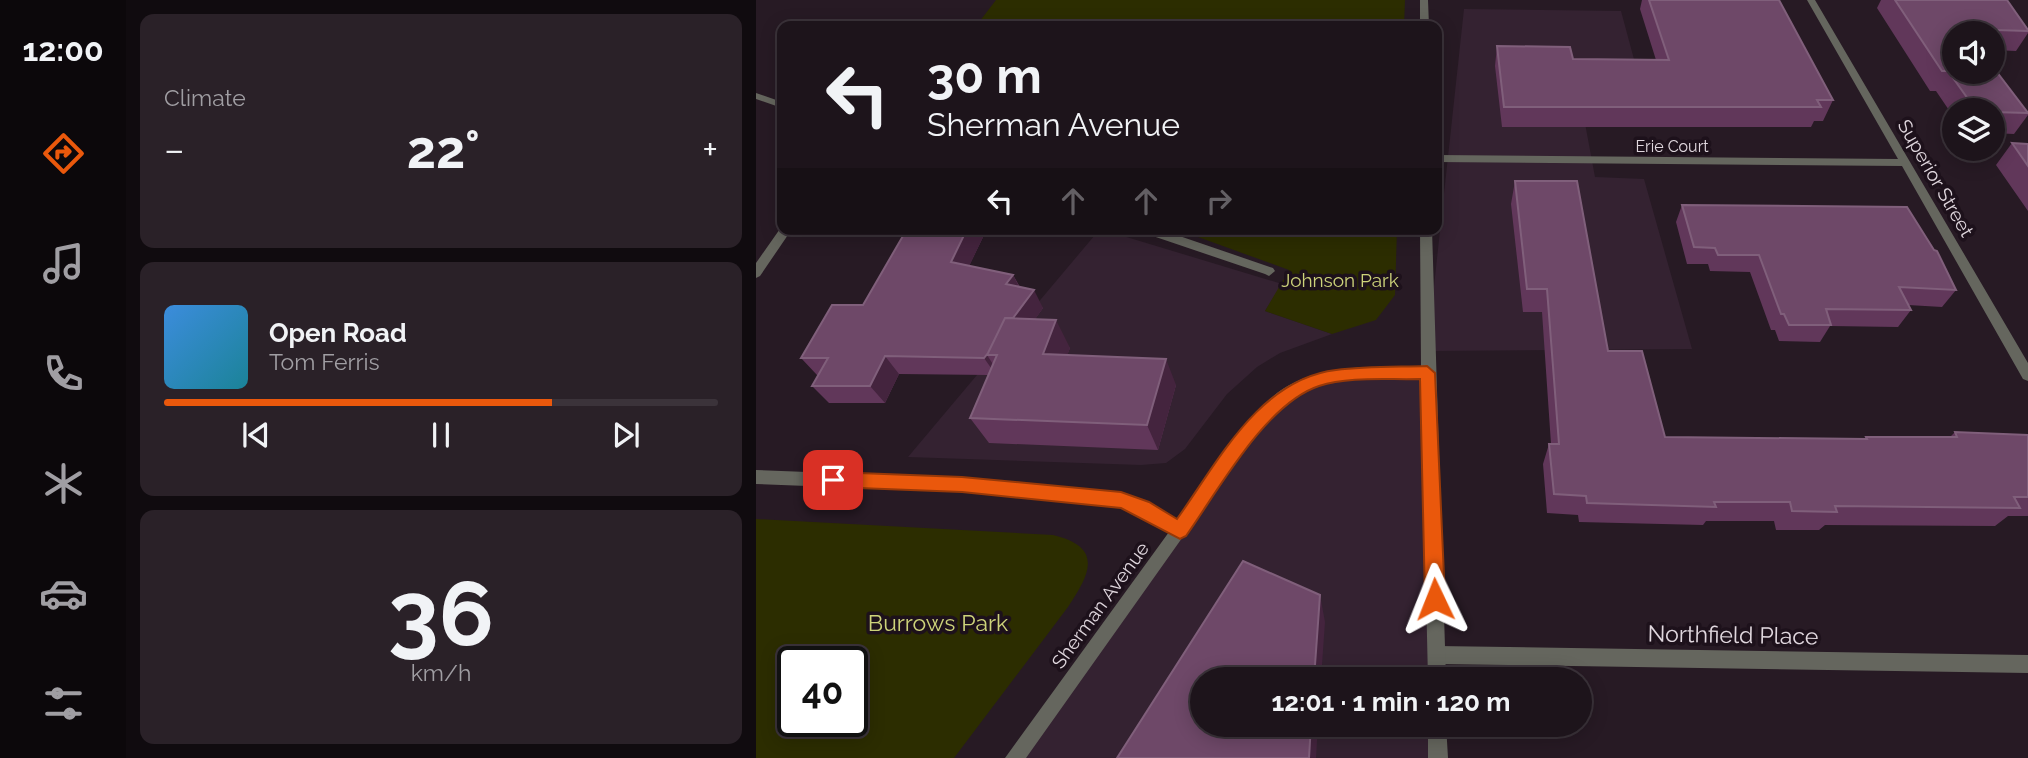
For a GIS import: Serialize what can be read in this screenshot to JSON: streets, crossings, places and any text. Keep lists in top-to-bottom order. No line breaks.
{"streets":{"street":["Erie Court","Superior Street","Sherman Avenue","Northfield Place"]},"crossings":[["Erie Court","Superior Street"]],"parks":["Johnson Park","Burrows Park"],"page":{"tabs":"12:00","tile":["Climate",["36","km/h"]],"turn":["30 m","Sherman Avenue"],"heat":["−","22°","+"],"song":["Open Road","Tom Ferris"],"limit":"40","trip":"12:01 · 1 min · 120 m"}}
